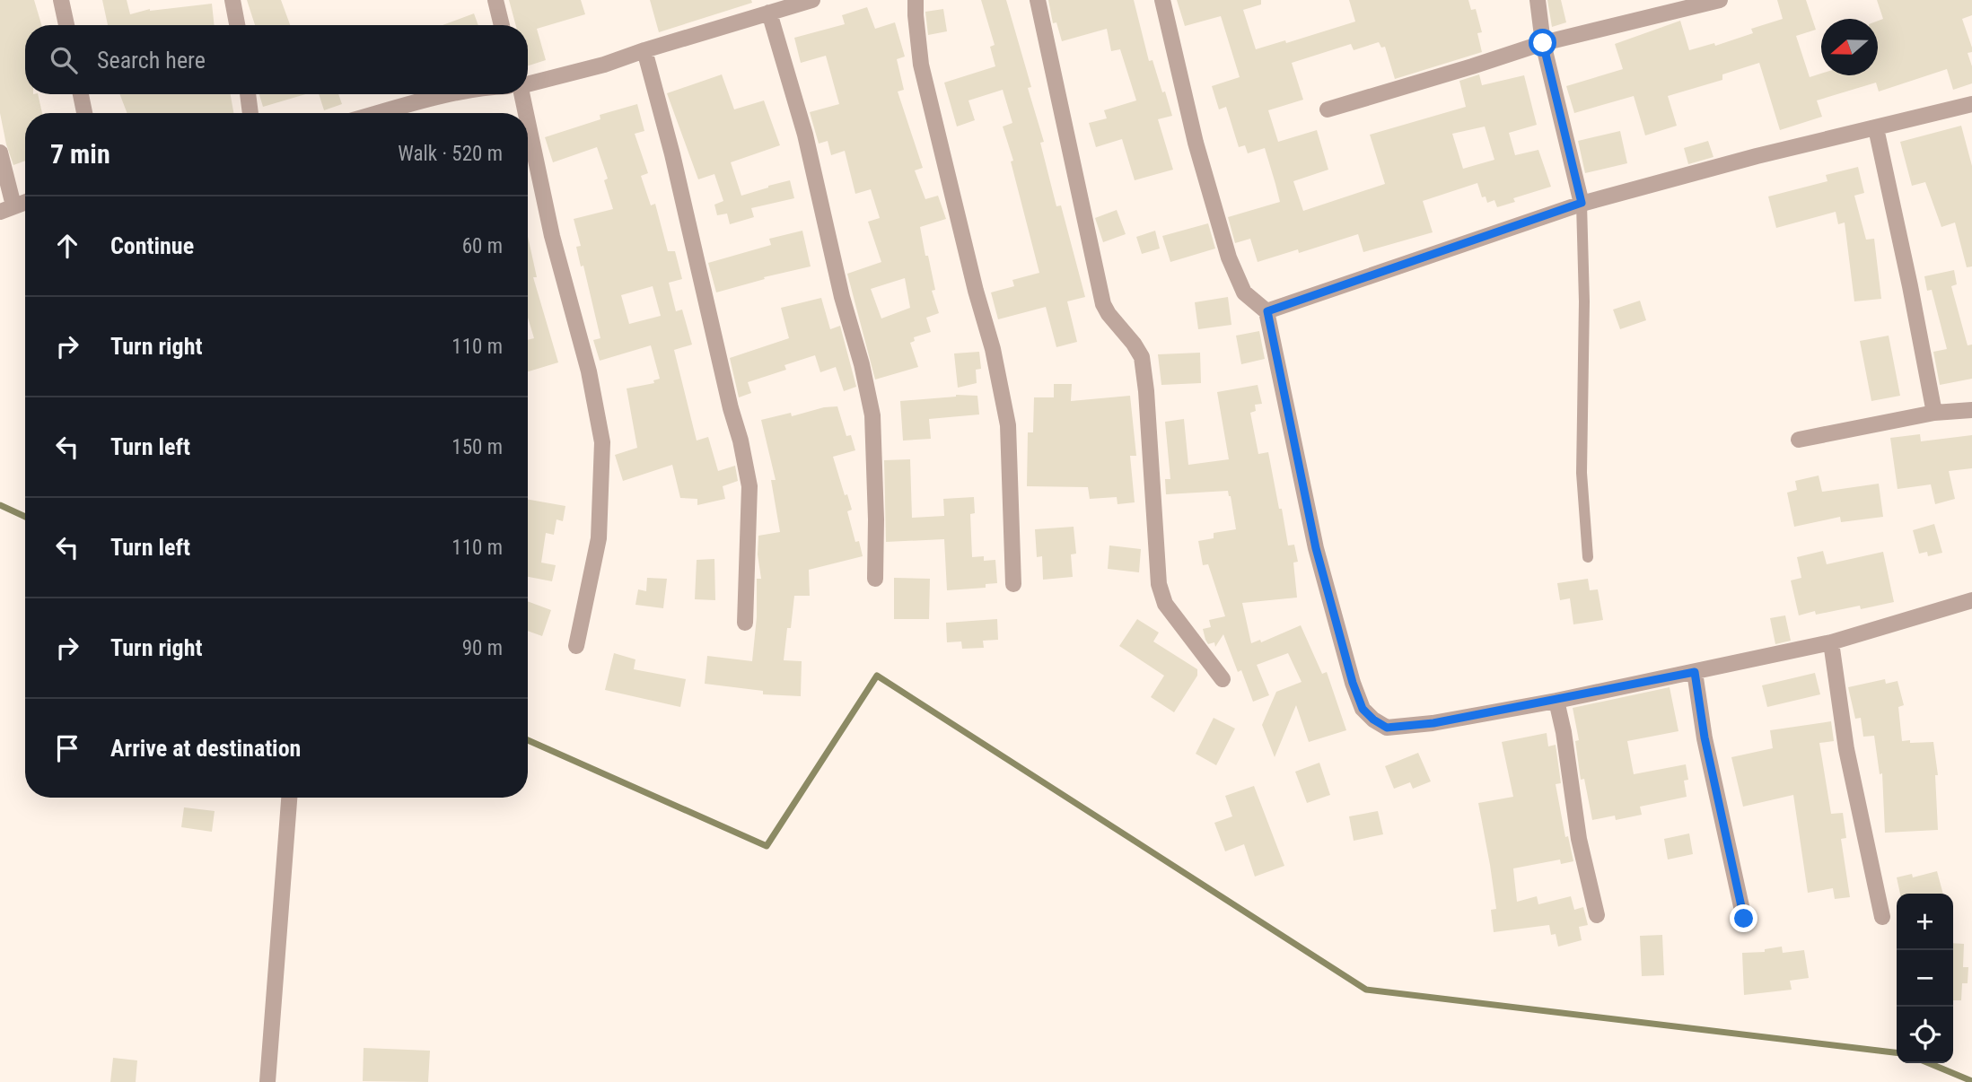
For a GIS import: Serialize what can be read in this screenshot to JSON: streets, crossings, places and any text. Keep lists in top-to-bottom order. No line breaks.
{"north":"left","page":{"search":"Search here","heading":["7 min","Walk · 520 m"],"list":[["Continue","60 m"],["Turn right","110 m"],["Turn left","150 m"],["Turn left","110 m"],["Turn right","90 m"],"Arrive at destination"],"map_buttons":["+","−"]}}
